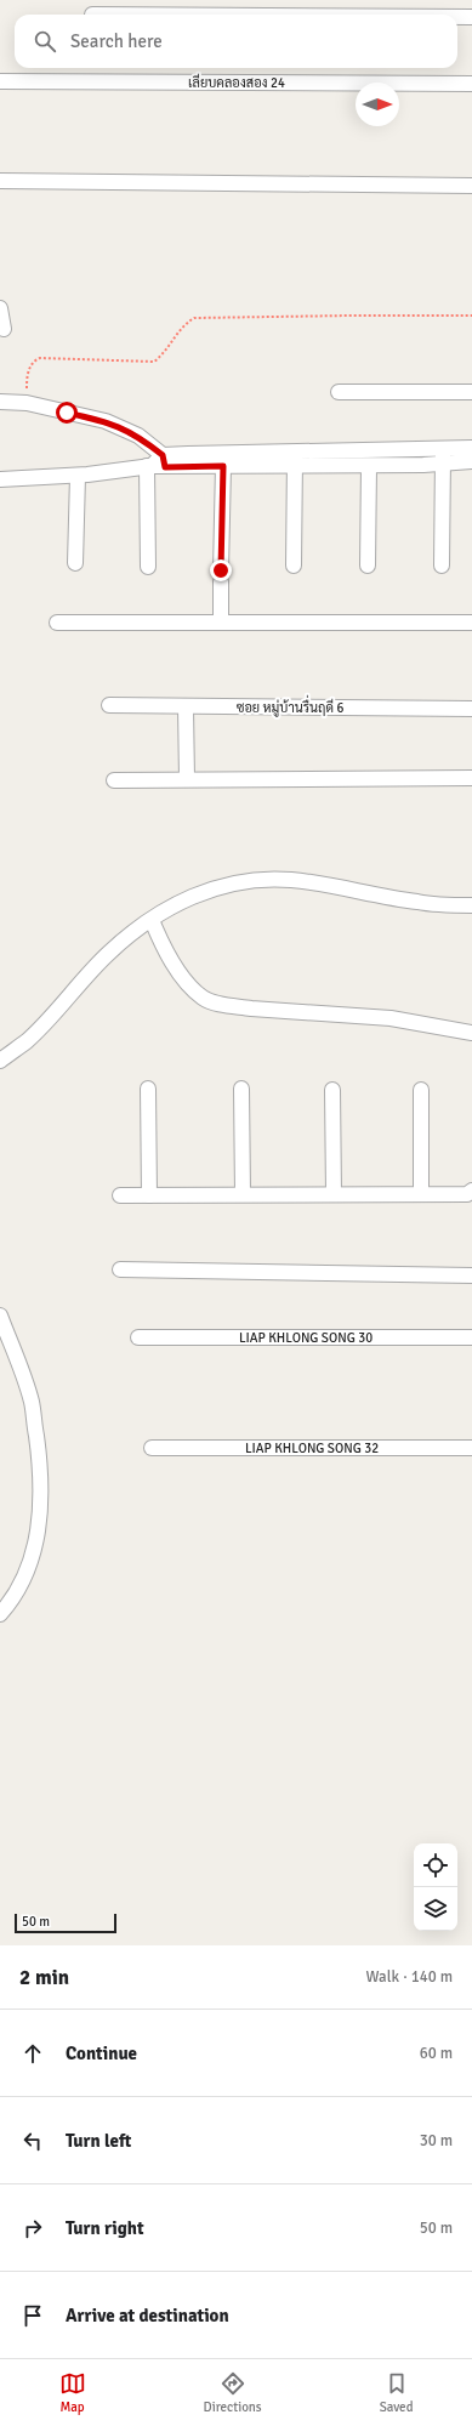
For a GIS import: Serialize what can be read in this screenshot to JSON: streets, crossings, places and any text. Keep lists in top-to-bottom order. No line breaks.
{"streets":{"street":["เลียบคลองสอง 24","ซอย หมู่บ้านรื่นฤดี 6","LIAP KHLONG SONG 30","LIAP KHLONG SONG 32"]},"scale_bar":"50 m","north":"right","page":{"search":"Search here","scale":"50 m","heading":["2 min","Walk · 140 m"],"list":[["Continue","60 m"],["Turn left","30 m"],["Turn right","50 m"],"Arrive at destination"],"nav":["Map","Directions","Saved"]}}
